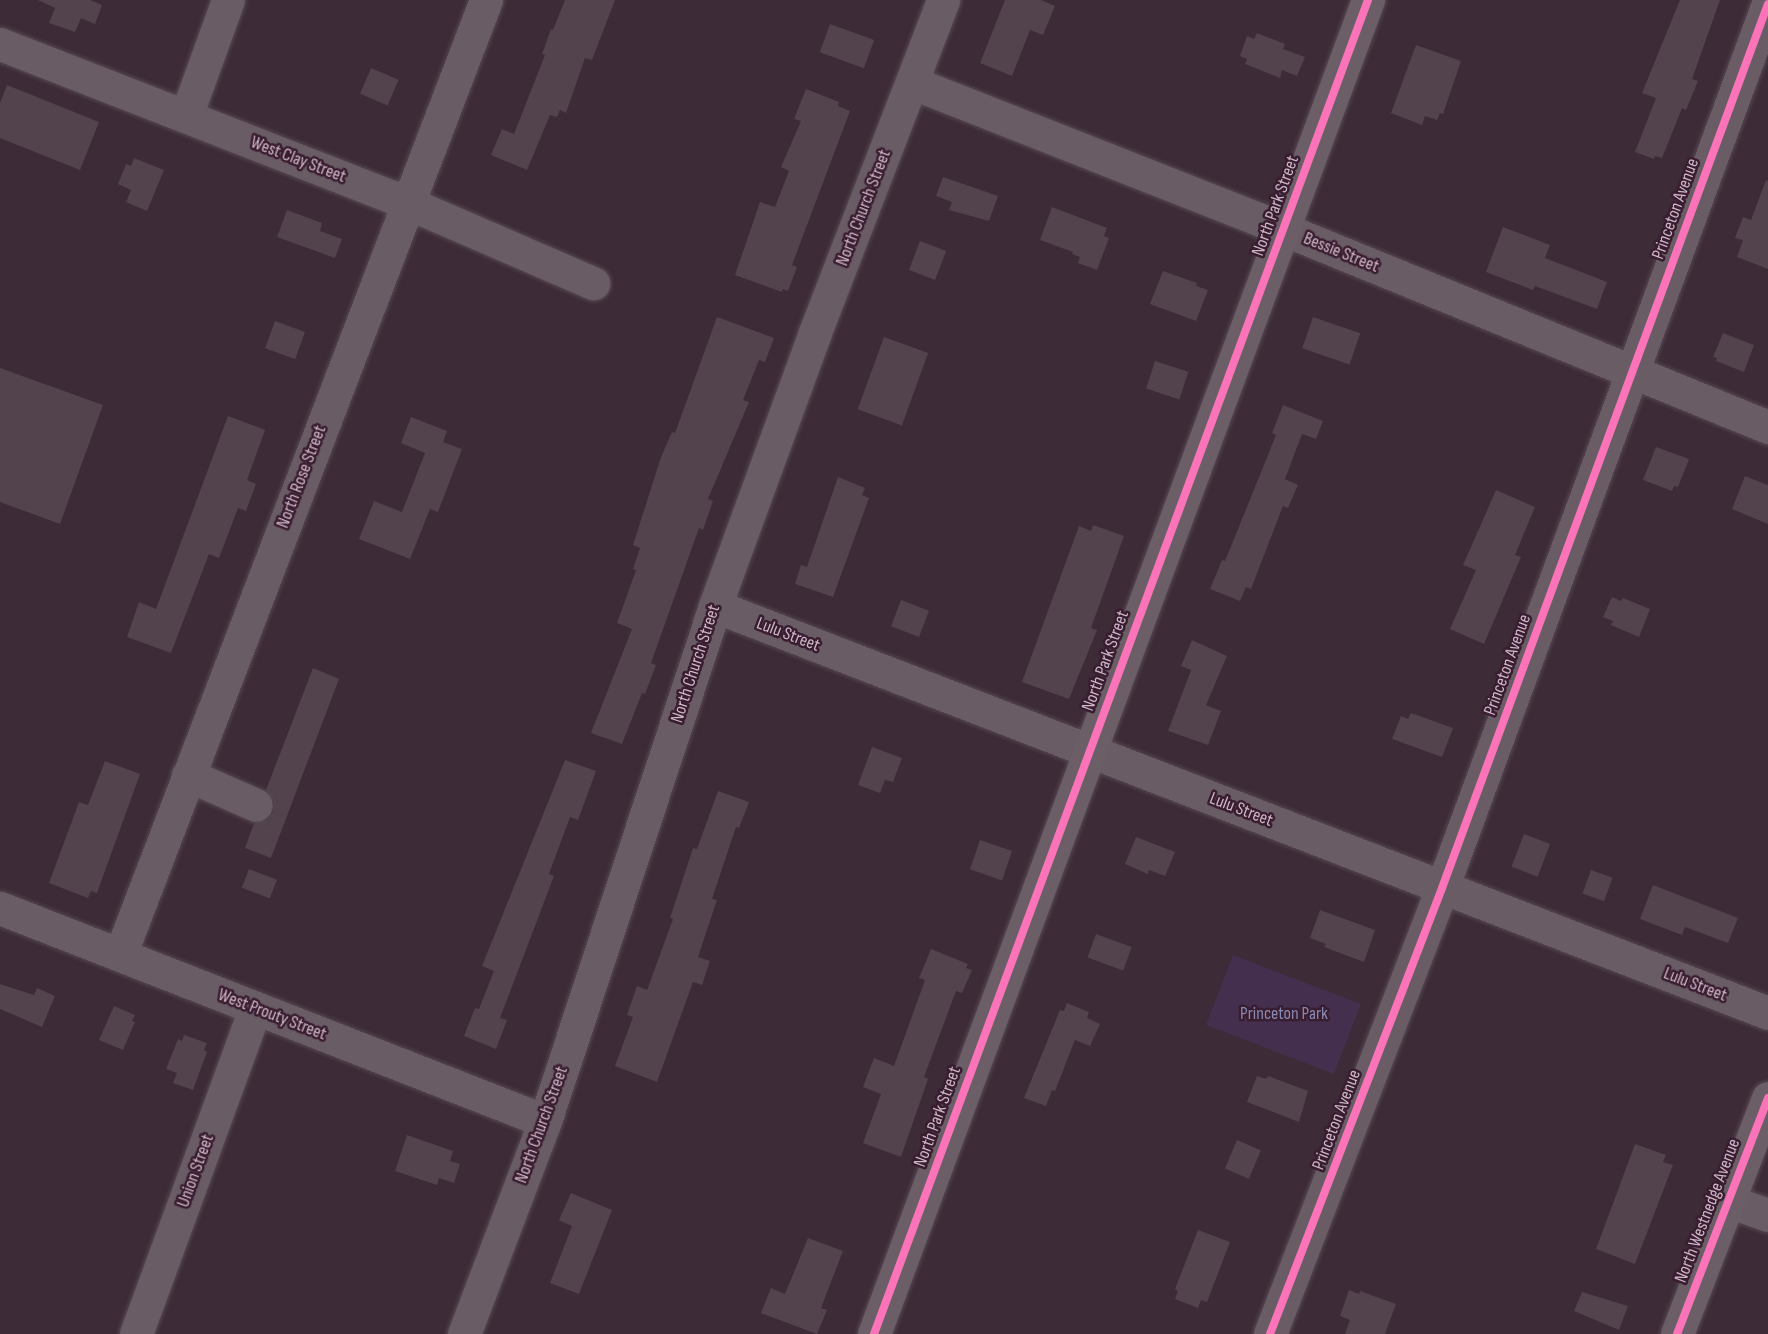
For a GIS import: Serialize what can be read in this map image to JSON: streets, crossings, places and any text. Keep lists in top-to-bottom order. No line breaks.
{"streets":{"main road":["North Park Street","North Westnedge Avenue"],"street":["West Clay Street","North Church Street","Princeton Avenue","Bessie Street","North Rose Street","Lulu Street","West Prouty Street","Union Street"]},"crossings":[["West Clay Street","North Rose Street"],["North Park Street","Bessie Street"],["North Park Street","Lulu Street"],["North Church Street","Bessie Street"],["North Church Street","Lulu Street"],["North Church Street","West Prouty Street"],["Princeton Avenue","Bessie Street"],["Princeton Avenue","Lulu Street"],["North Rose Street","West Prouty Street"],["West Prouty Street","Union Street"]],"parks":["Princeton Park"]}
